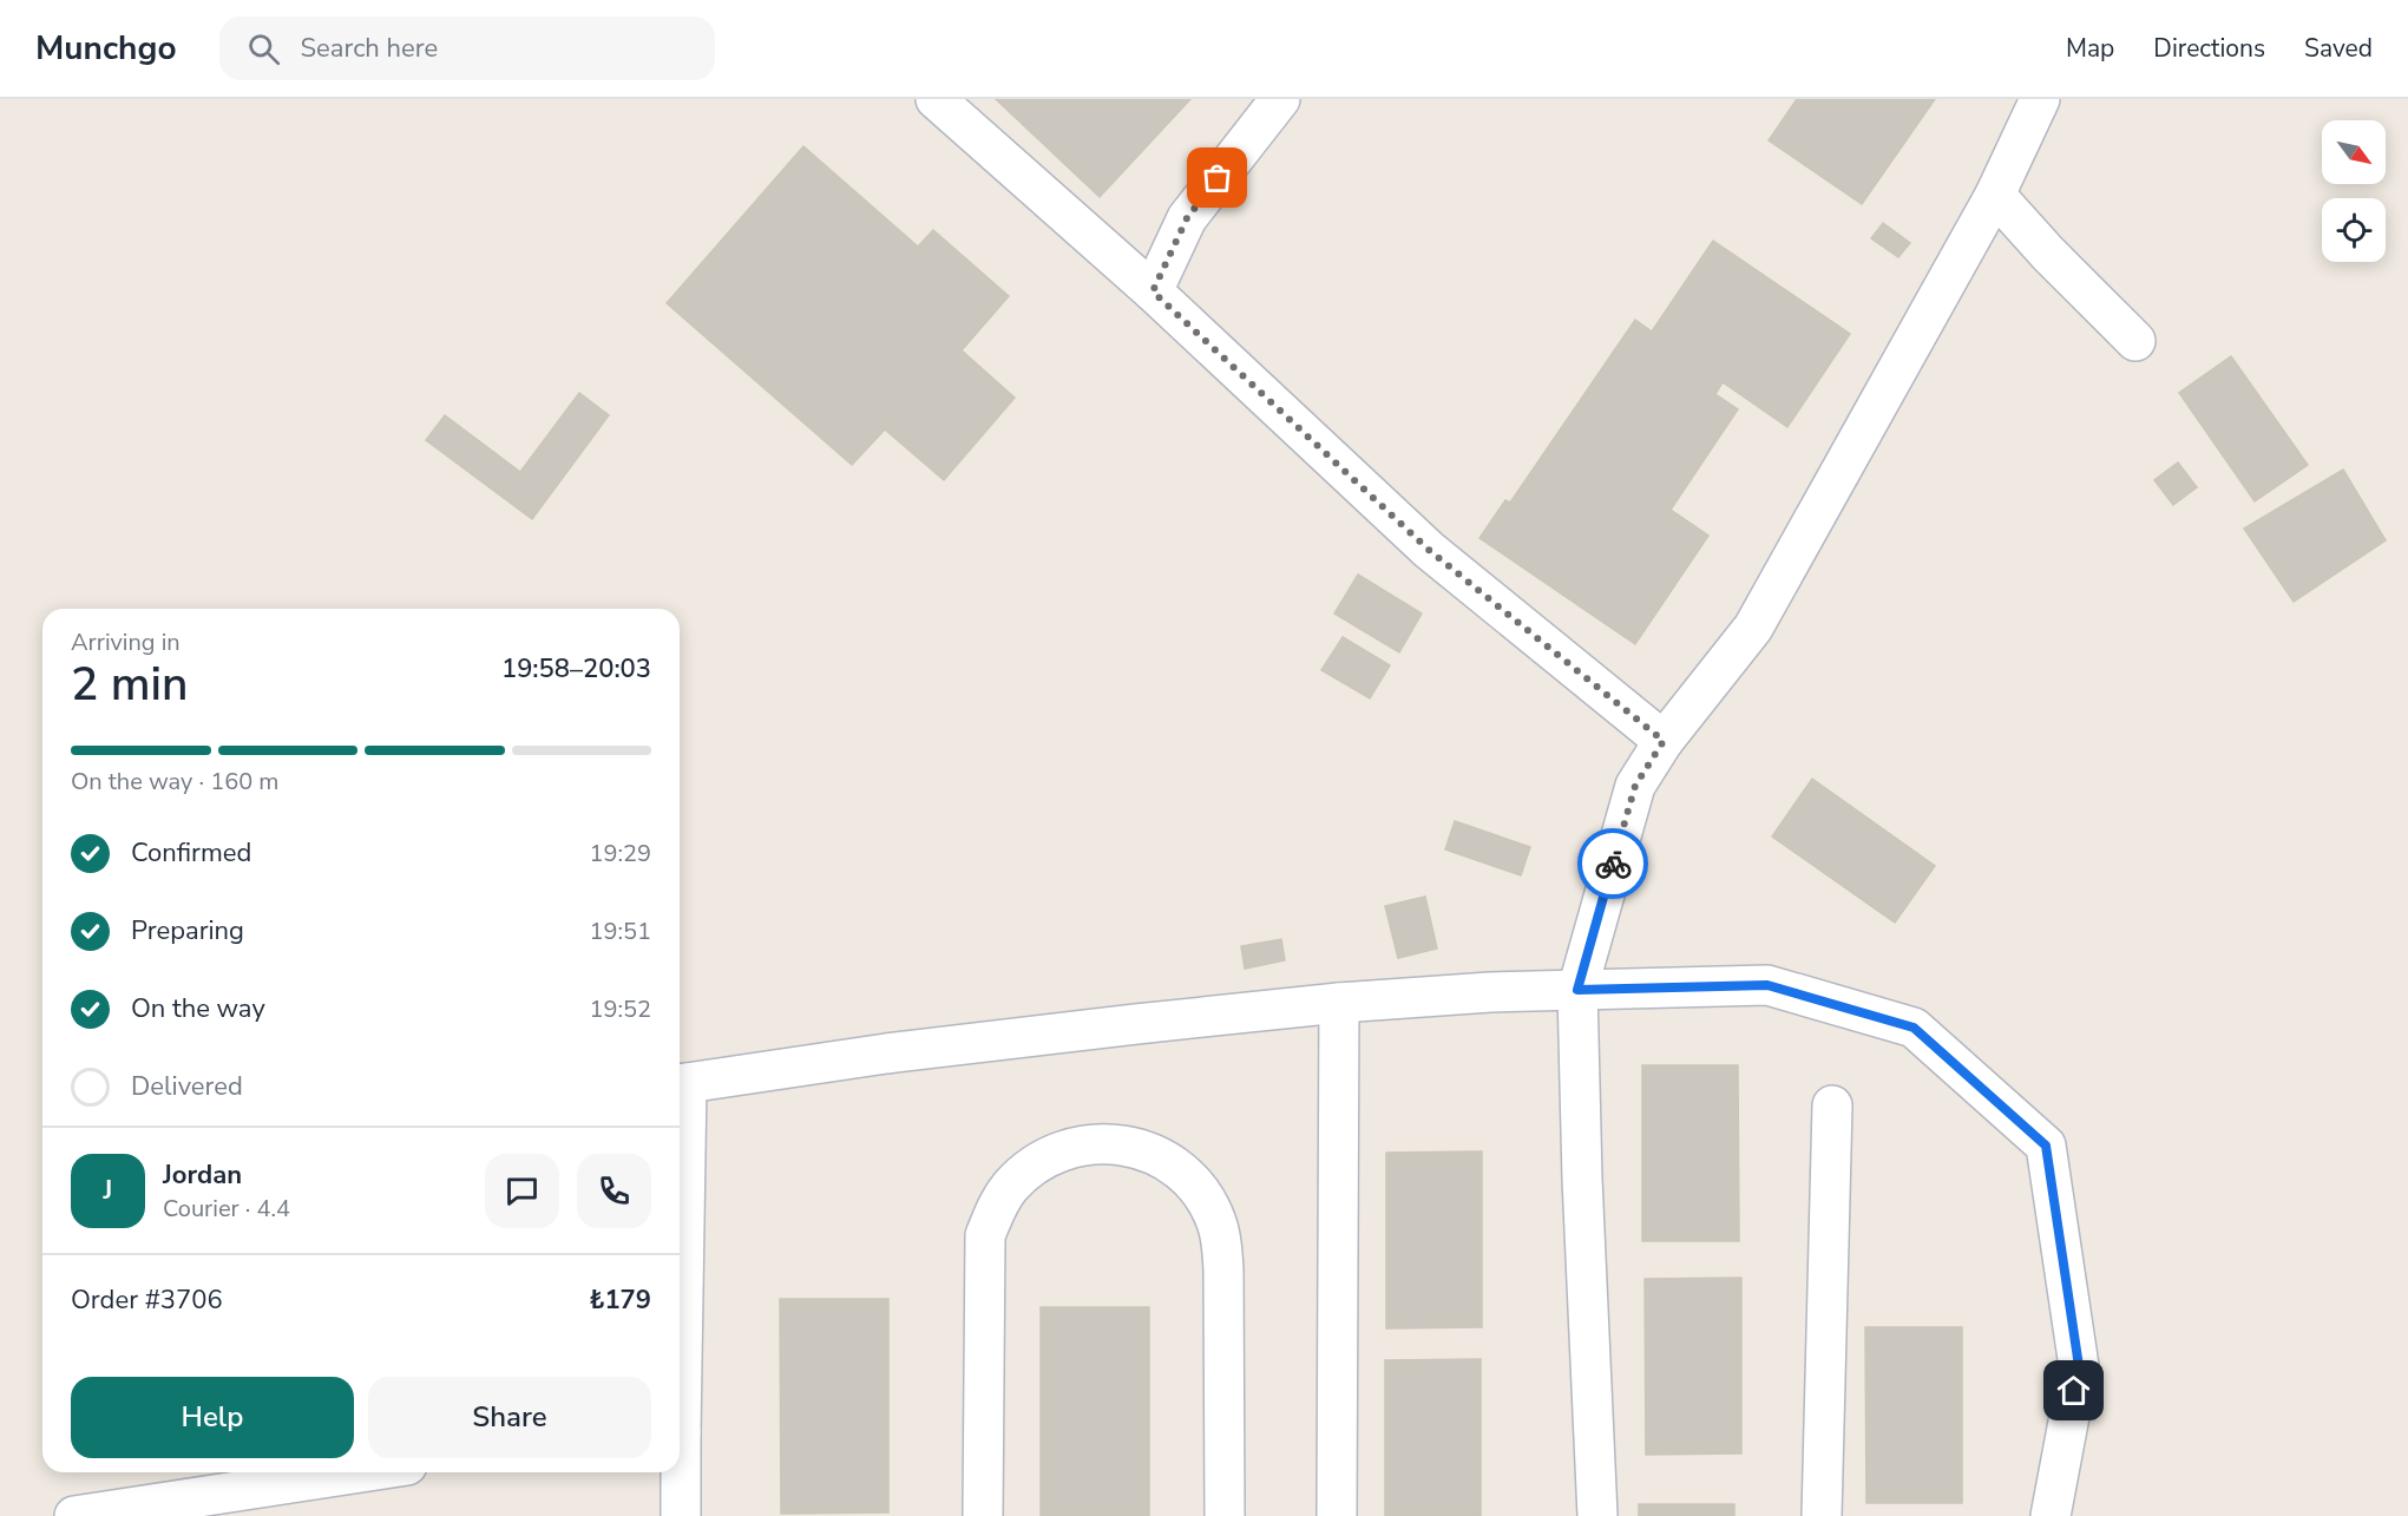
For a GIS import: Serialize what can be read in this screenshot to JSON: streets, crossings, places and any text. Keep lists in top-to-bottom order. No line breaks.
{"north":"bottom right","page":{"header":"Munchgo","search":"Search here","nav":["Map","Directions","Saved"],"heading":["2 min","Arriving in","19:58–20:03"],"panel":["Jordan","Courier · 4.4","Order #3706","₺179"],"bar":"On the way · 160 m","list":[["Confirmed","19:29"],["Preparing","19:51"],["On the way","19:52"],"Delivered"],"round":"J","buttons":["Help","Share"]}}
